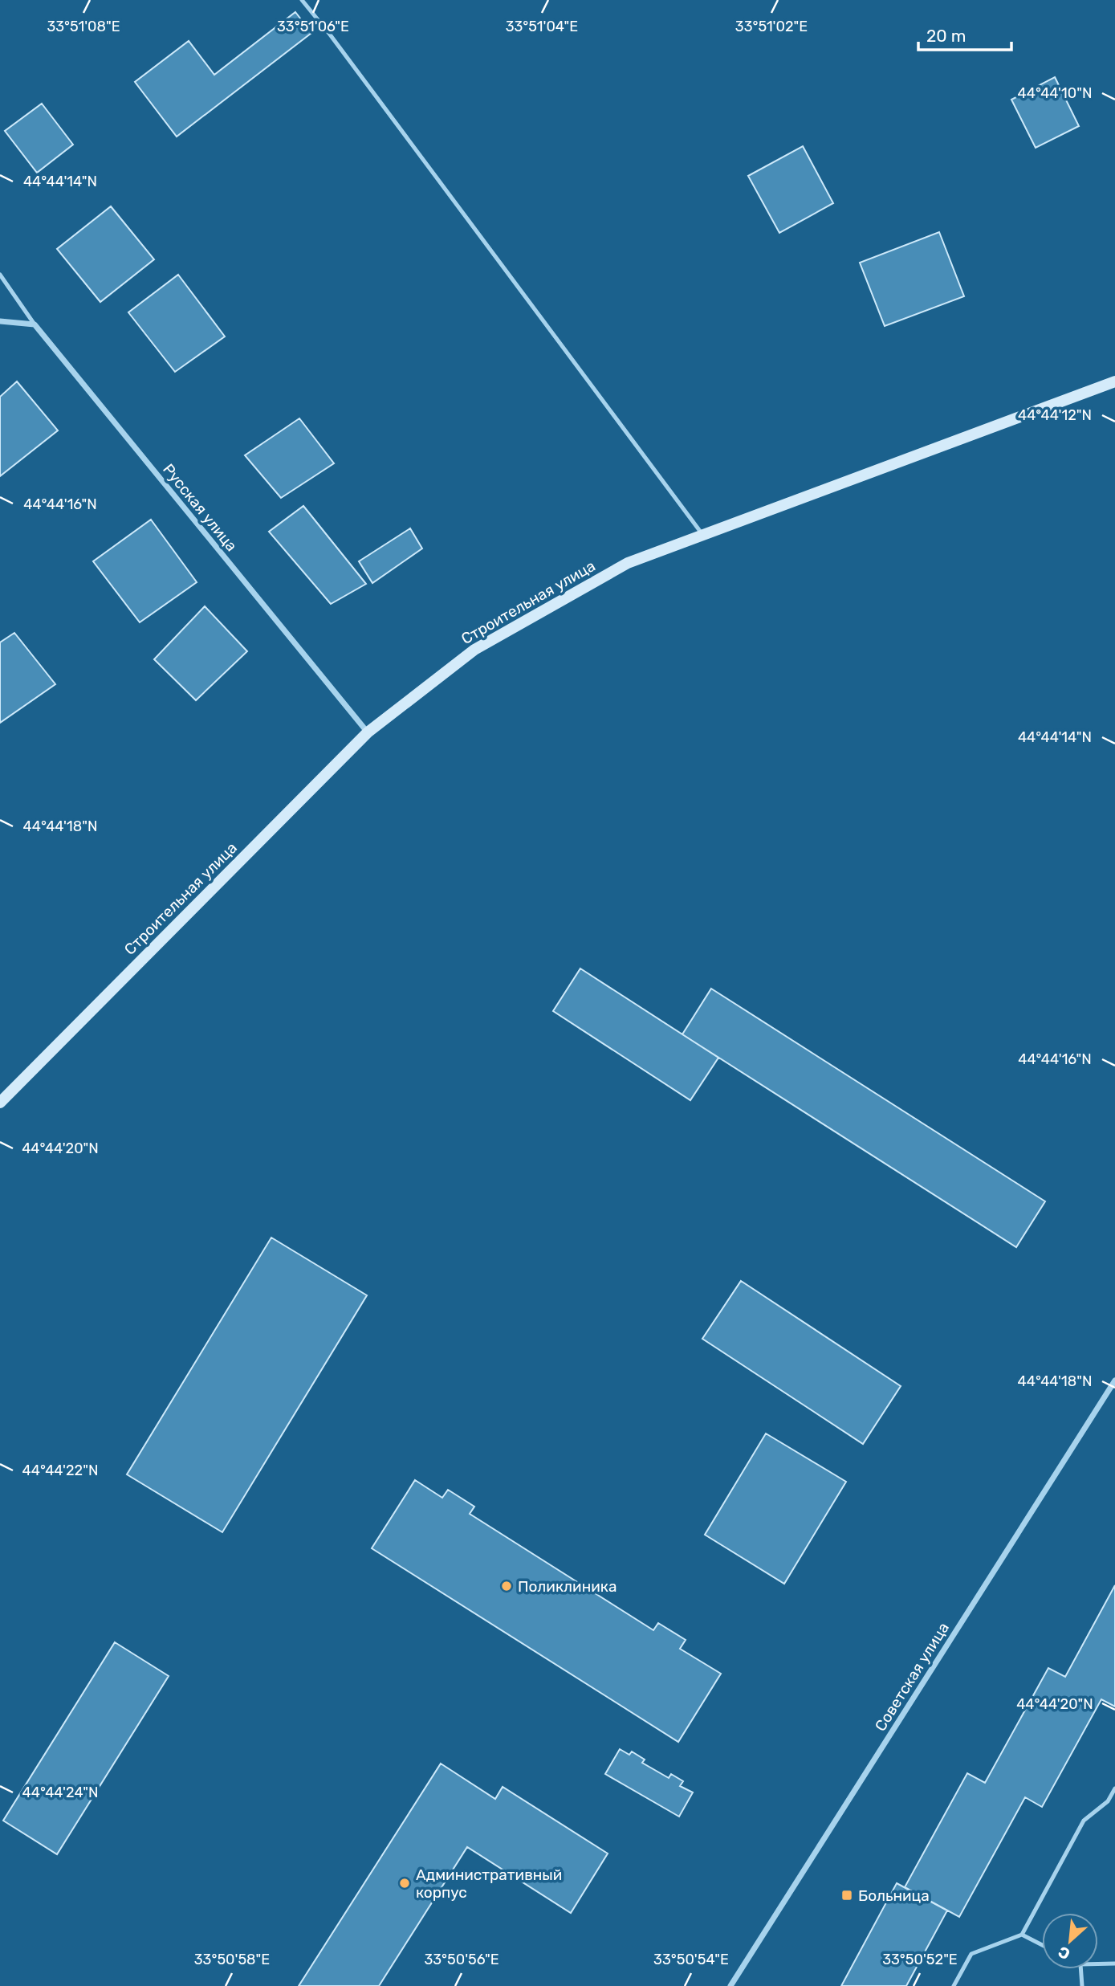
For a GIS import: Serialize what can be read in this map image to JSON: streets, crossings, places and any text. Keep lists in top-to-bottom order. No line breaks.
{"streets":{"main road":["Строительная улица"],"street":["Русская улица","Советская улица"]},"crossings":[["Русская улица","Строительная улица"]],"places":{"other":["Поликлиника","Административный корпус"],"transit":["Больница"]},"scale_bar":"20 m","north":"bottom left","coordinates":["33°51'08\"E","33°51'06\"E","33°51'04\"E","33°51'02\"E","44°44'10\"N","44°44'14\"N","44°44'12\"N","44°44'16\"N","44°44'18\"N","44°44'20\"N","44°44'22\"N","44°44'24\"N","33°50'58\"E","33°50'56\"E","33°50'54\"E","33°50'52\"E"]}
